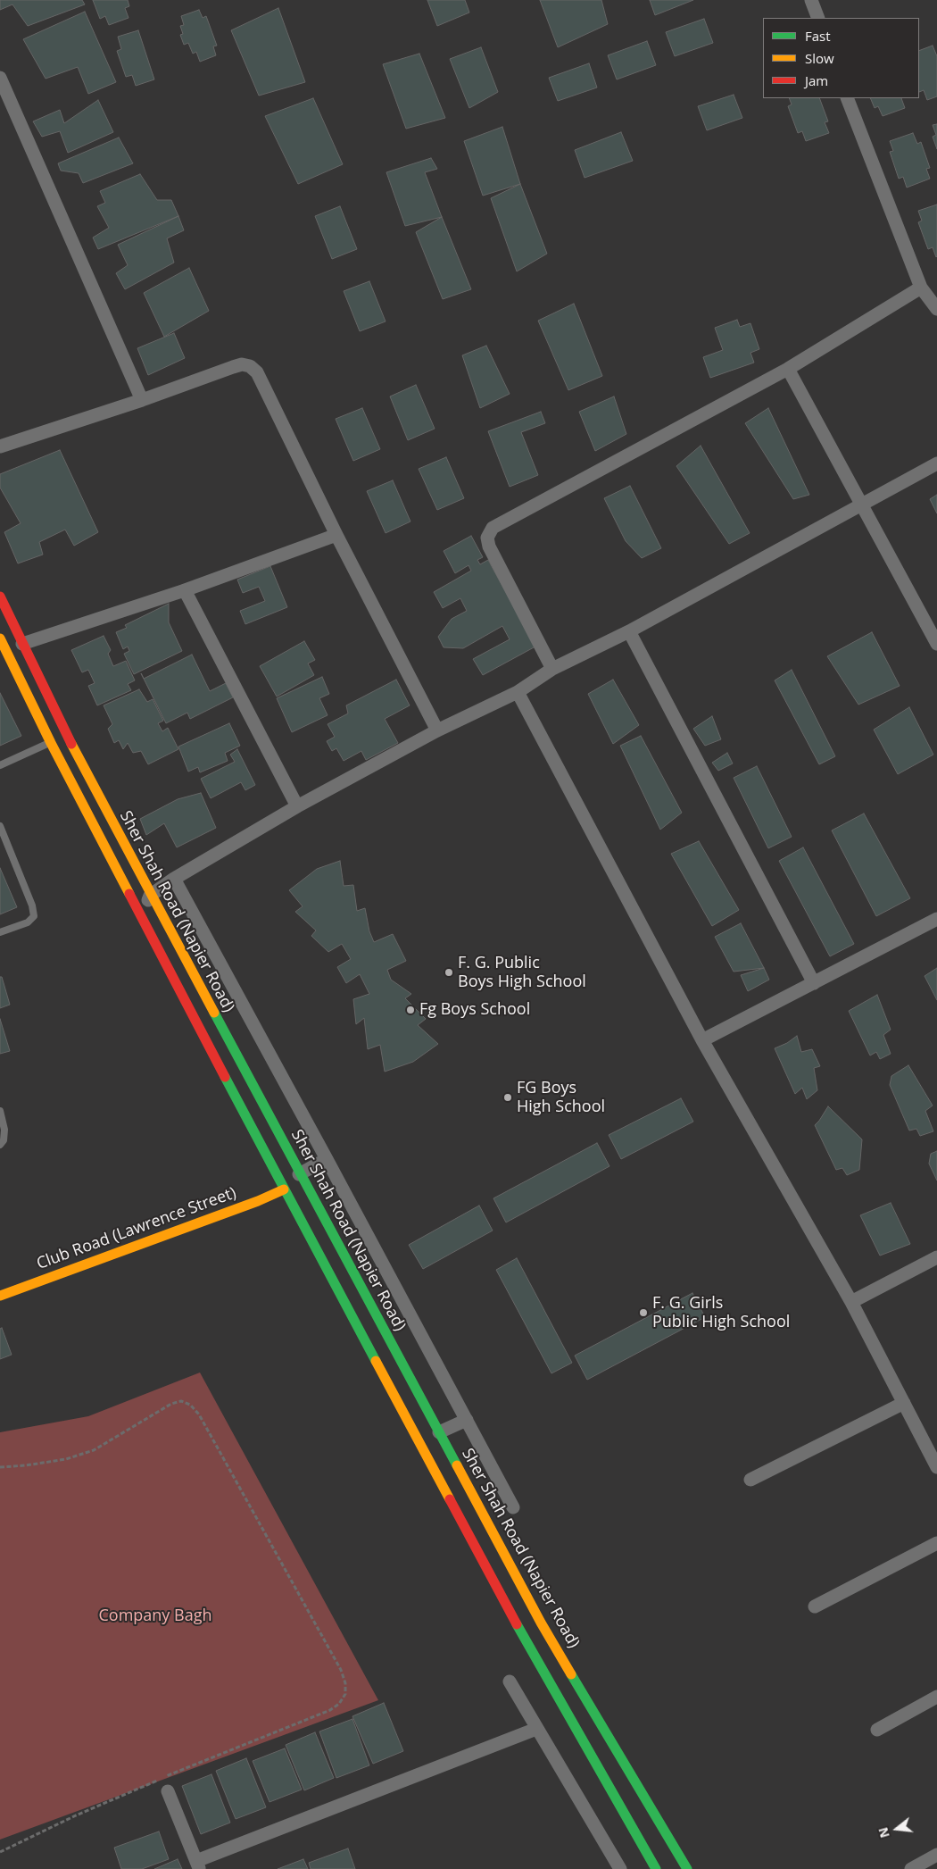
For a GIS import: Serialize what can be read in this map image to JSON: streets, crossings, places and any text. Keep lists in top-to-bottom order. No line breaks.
{"streets":{"main road":["Sher Shah Road (Napier Road)","Club Road (Lawrence Street)"]},"crossings":[["Sher Shah Road (Napier Road)","Club Road (Lawrence Street)"]],"parks":["Company Bagh"],"places":["F. G. Public Boys High School","Fg Boys School","FG Boys High School","F. G. Girls Public High School"],"legend":["Fast","Slow","Jam"],"north":"left"}
